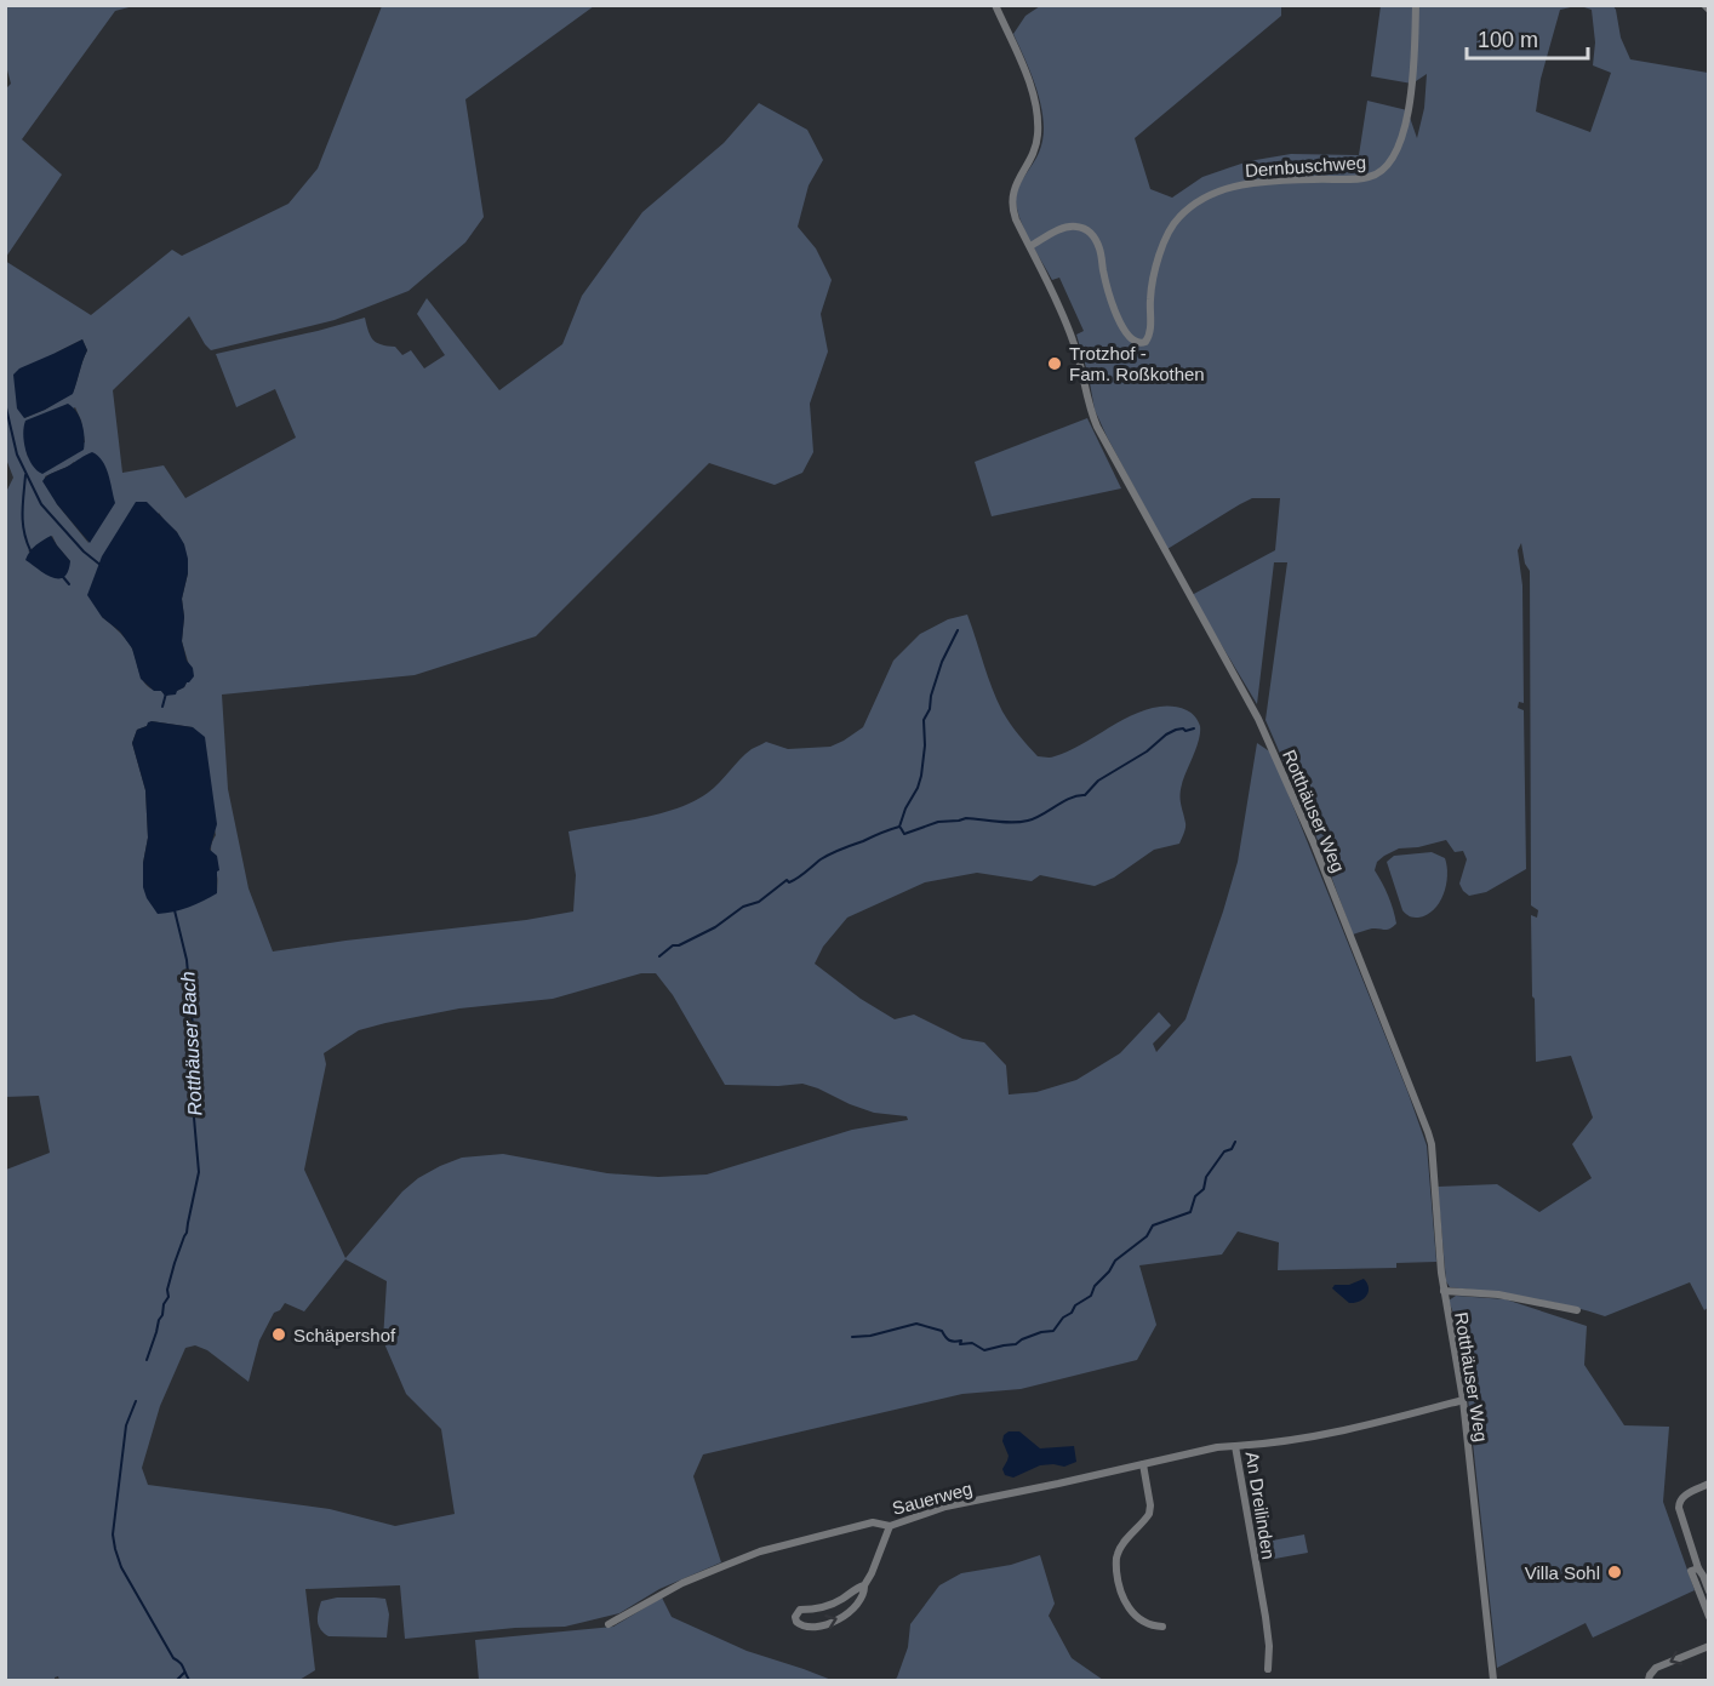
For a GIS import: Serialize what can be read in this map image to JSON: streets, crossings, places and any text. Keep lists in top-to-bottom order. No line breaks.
{"streets":{"street":["Dernbuschweg","Rotthäuser Weg","Sauerweg","An Dreilinden"]},"crossings":[["Dernbuschweg","Rotthäuser Weg"],["Rotthäuser Weg","An Dreilinden"],["Sauerweg","An Dreilinden"]],"water":["Rotthäuser Bach"],"places":["Trotzhof - Fam. Roßkothen","Schäpershof","Villa Sohl"],"scale_bar":"100 m"}
